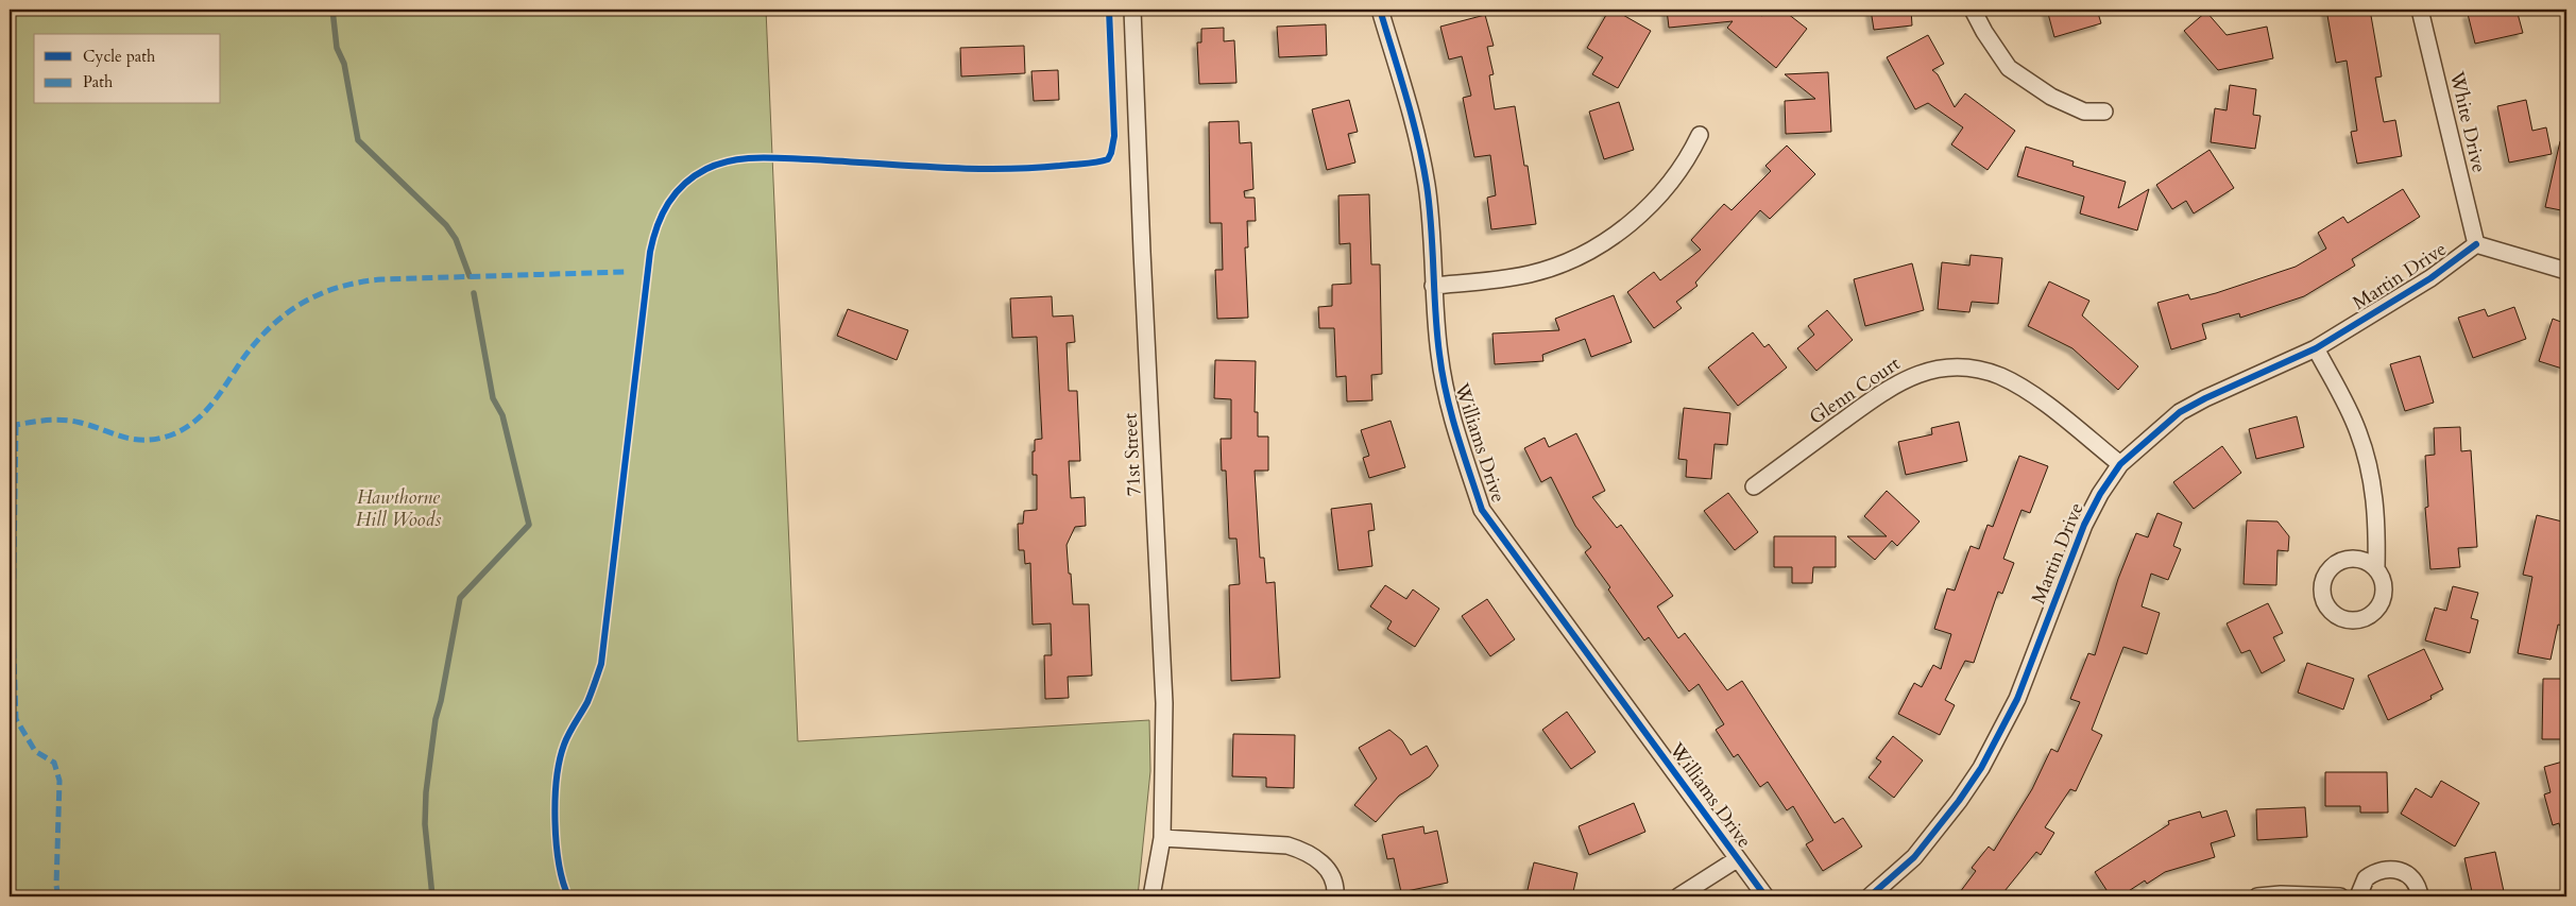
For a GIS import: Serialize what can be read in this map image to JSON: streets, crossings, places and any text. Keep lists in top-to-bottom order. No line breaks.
{"streets":{"street":["White Drive","Martin Drive","Glenn Court","Williams Drive","71st Street"]},"crossings":[["White Drive","Martin Drive"],["Martin Drive","Glenn Court"]],"parks":["Hawthorne Hill Woods"],"legend":["Cycle path","Path"]}
